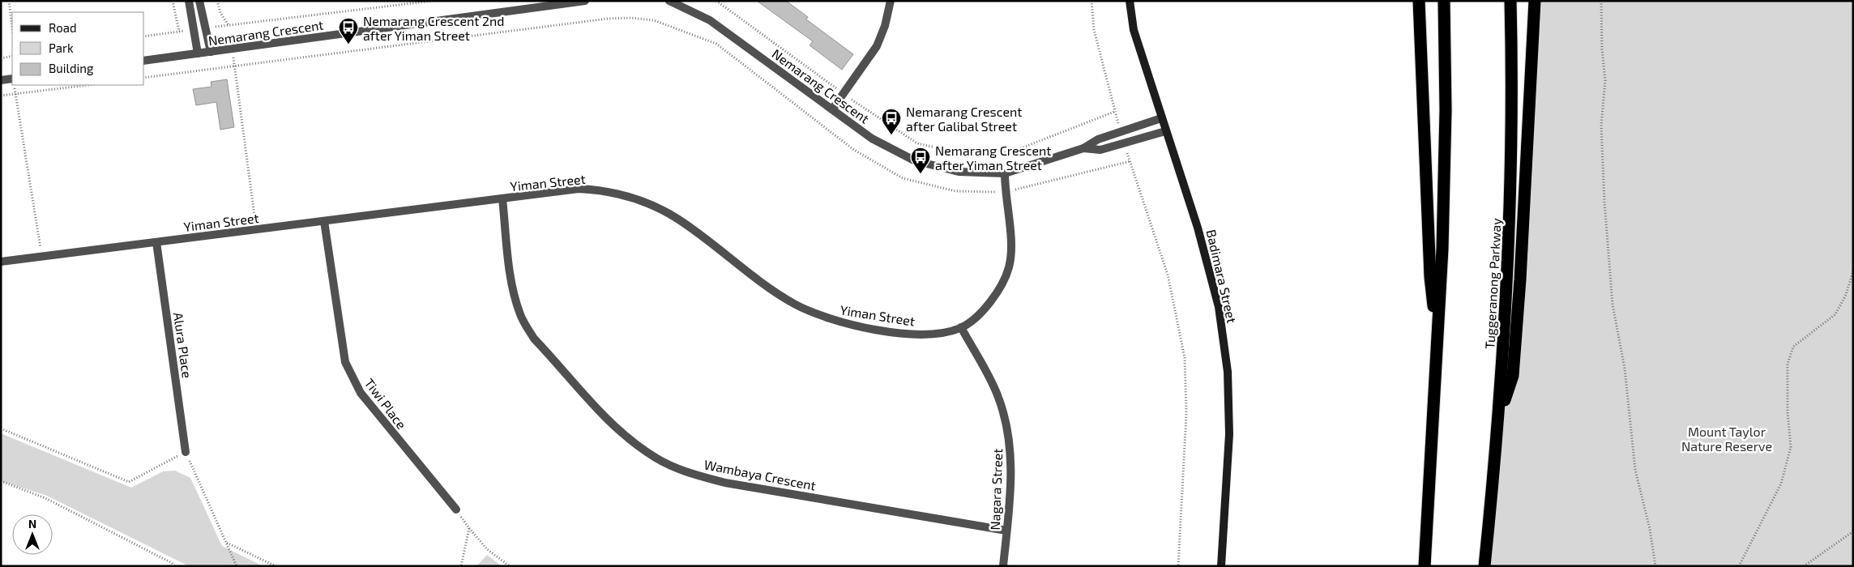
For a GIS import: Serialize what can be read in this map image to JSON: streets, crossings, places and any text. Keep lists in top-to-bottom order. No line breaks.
{"streets":{"highway":["Tuggeranong Parkway"],"main road":["Badimara Street"],"street":["Nemarang Crescent","Yiman Street","Alura Place","Tiwi Place","Wambaya Crescent","Nagara Street"]},"crossings":[["Nemarang Crescent","Yiman Street"],["Nemarang Crescent","Badimara Street"],["Yiman Street","Alura Place"],["Yiman Street","Tiwi Place"],["Yiman Street","Wambaya Crescent"],["Yiman Street","Nagara Street"],["Wambaya Crescent","Nagara Street"]],"parks":["Mount Taylor Nature Reserve"],"places":{"bus stop":["Nemarang Crescent 2nd after Yiman Street","Nemarang Crescent after Galibal Street","Nemarang Crescent after Yiman Street"]},"legend":["Road","Park","Building"],"north":"top"}
